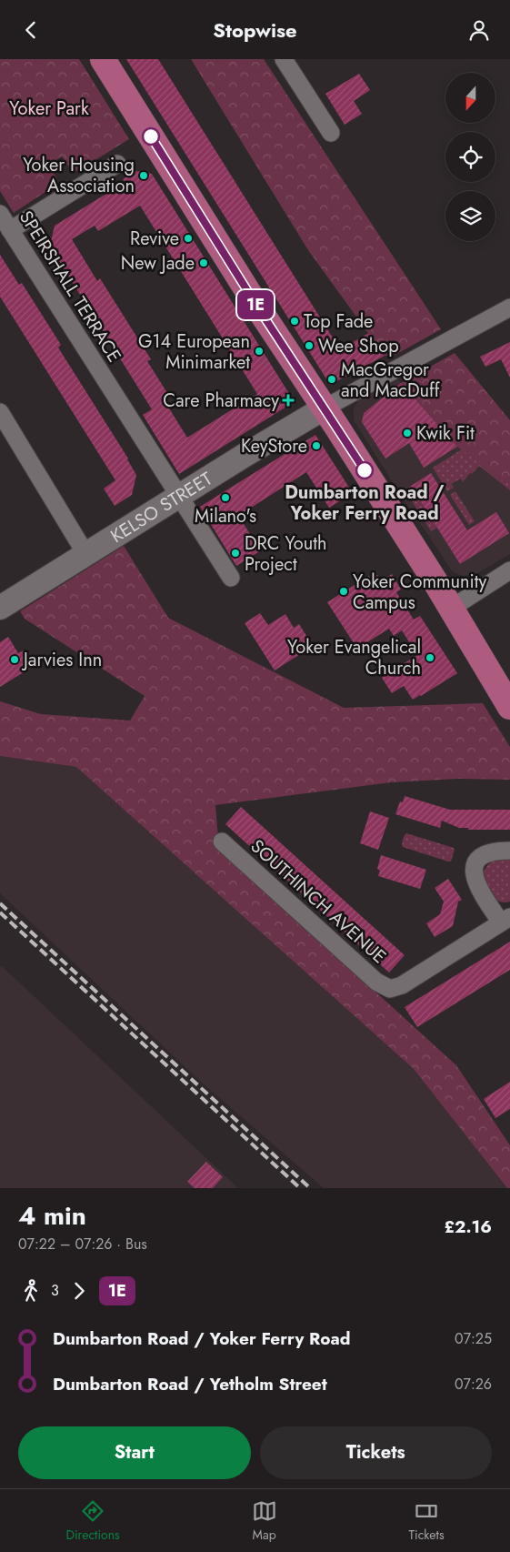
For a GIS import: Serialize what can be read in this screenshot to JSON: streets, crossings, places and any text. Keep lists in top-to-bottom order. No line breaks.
{"streets":{"street":["SPEIRSHALL TERRACE","KELSO STREET","SOUTHINCH AVENUE"]},"crossings":[["SPEIRSHALL TERRACE","KELSO STREET"]],"parks":["Yoker Park"],"places":{"other":["Yoker Housing Association","Revive","New Jade","Top Fade","Wee Shop","G14 European Minimarket","MacGregor and MacDuff","Kwik Fit","KeyStore","Dumbarton Road / Yoker Ferry Road","Milano's","DRC Youth Project","Yoker Community Campus","Yoker Evangelical Church","Jarvies Inn"],"health":["Care Pharmacy"]},"lines":["bus line 1E"],"north":"bottom","page":{"header":"Stopwise","on_map":"1E","heading":["4 min","07:22 – 07:26 · Bus","£2.16"],"legs":["3","1E"],"list":[{"name":"Dumbarton Road / Yoker Ferry Road","value":"07:25"},{"name":"Dumbarton Road / Yetholm Street","value":"07:26"}],"buttons":["Start","Tickets"],"tabs":["Directions","Map","Tickets"]}}
